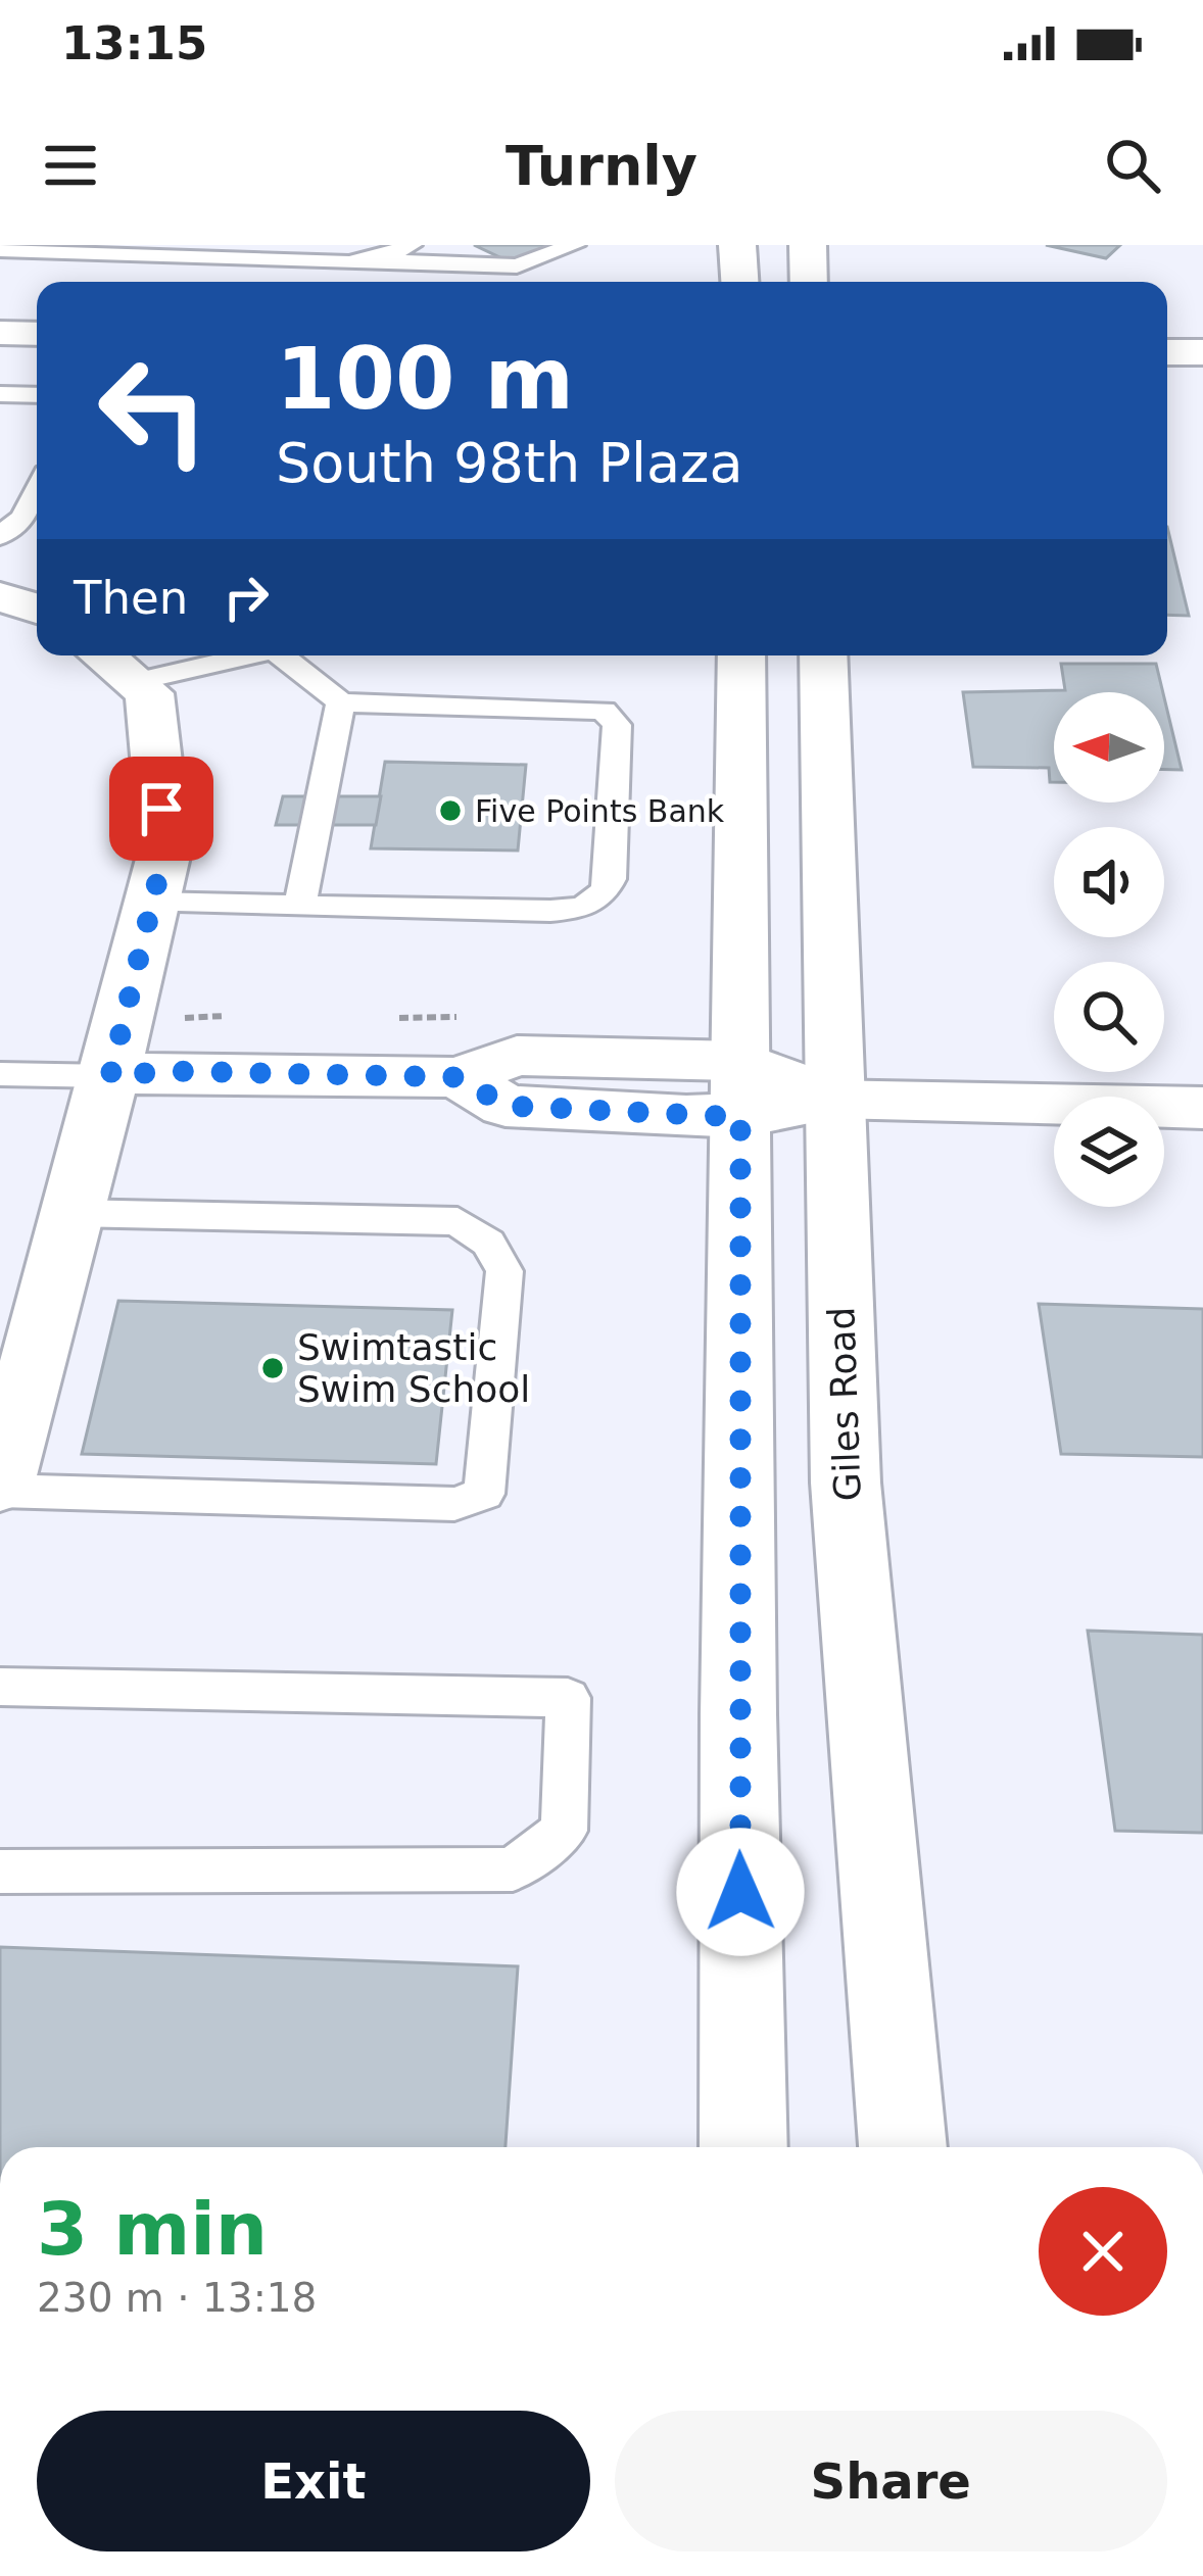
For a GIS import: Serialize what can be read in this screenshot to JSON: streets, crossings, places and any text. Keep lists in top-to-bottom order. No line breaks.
{"streets":{"main road":["Giles Road"]},"places":["Five Points Bank","Swimtastic Swim School"],"north":"left","page":{"status":"13:15","header":"Turnly","turn":["100 m","South 98th Plaza"],"then":"Then","heading":["3 min","230 m · 13:18"],"buttons":["Exit","Share"]}}
